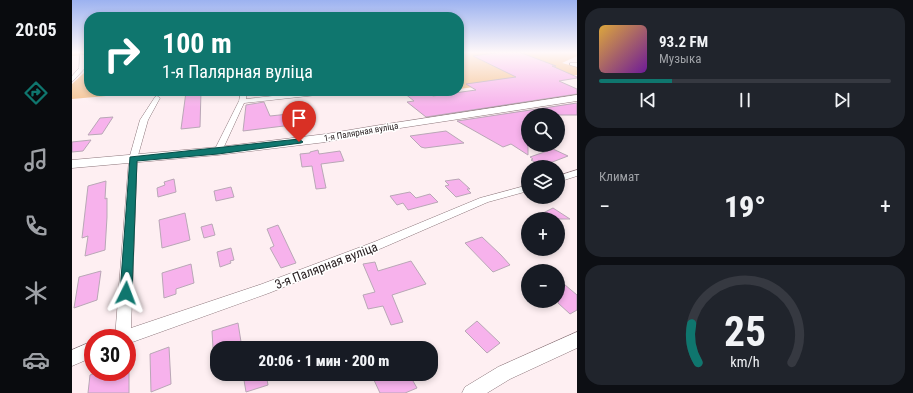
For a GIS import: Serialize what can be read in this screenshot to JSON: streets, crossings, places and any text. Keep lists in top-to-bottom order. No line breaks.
{"streets":{"street":["1-я Палярная вуліца","3-я Палярная вуліца"]},"page":{"tabs":"20:05","turn":["100 m","1-я Палярная вуліца"],"song":["93.2 FM","Музыка"],"map_buttons":["+","−"],"tile":"Климат","heat":["−","19°","+"],"limit":"30","trip":"20:06 · 1 мин · 200 m","gauge":["25","km/h"]}}
